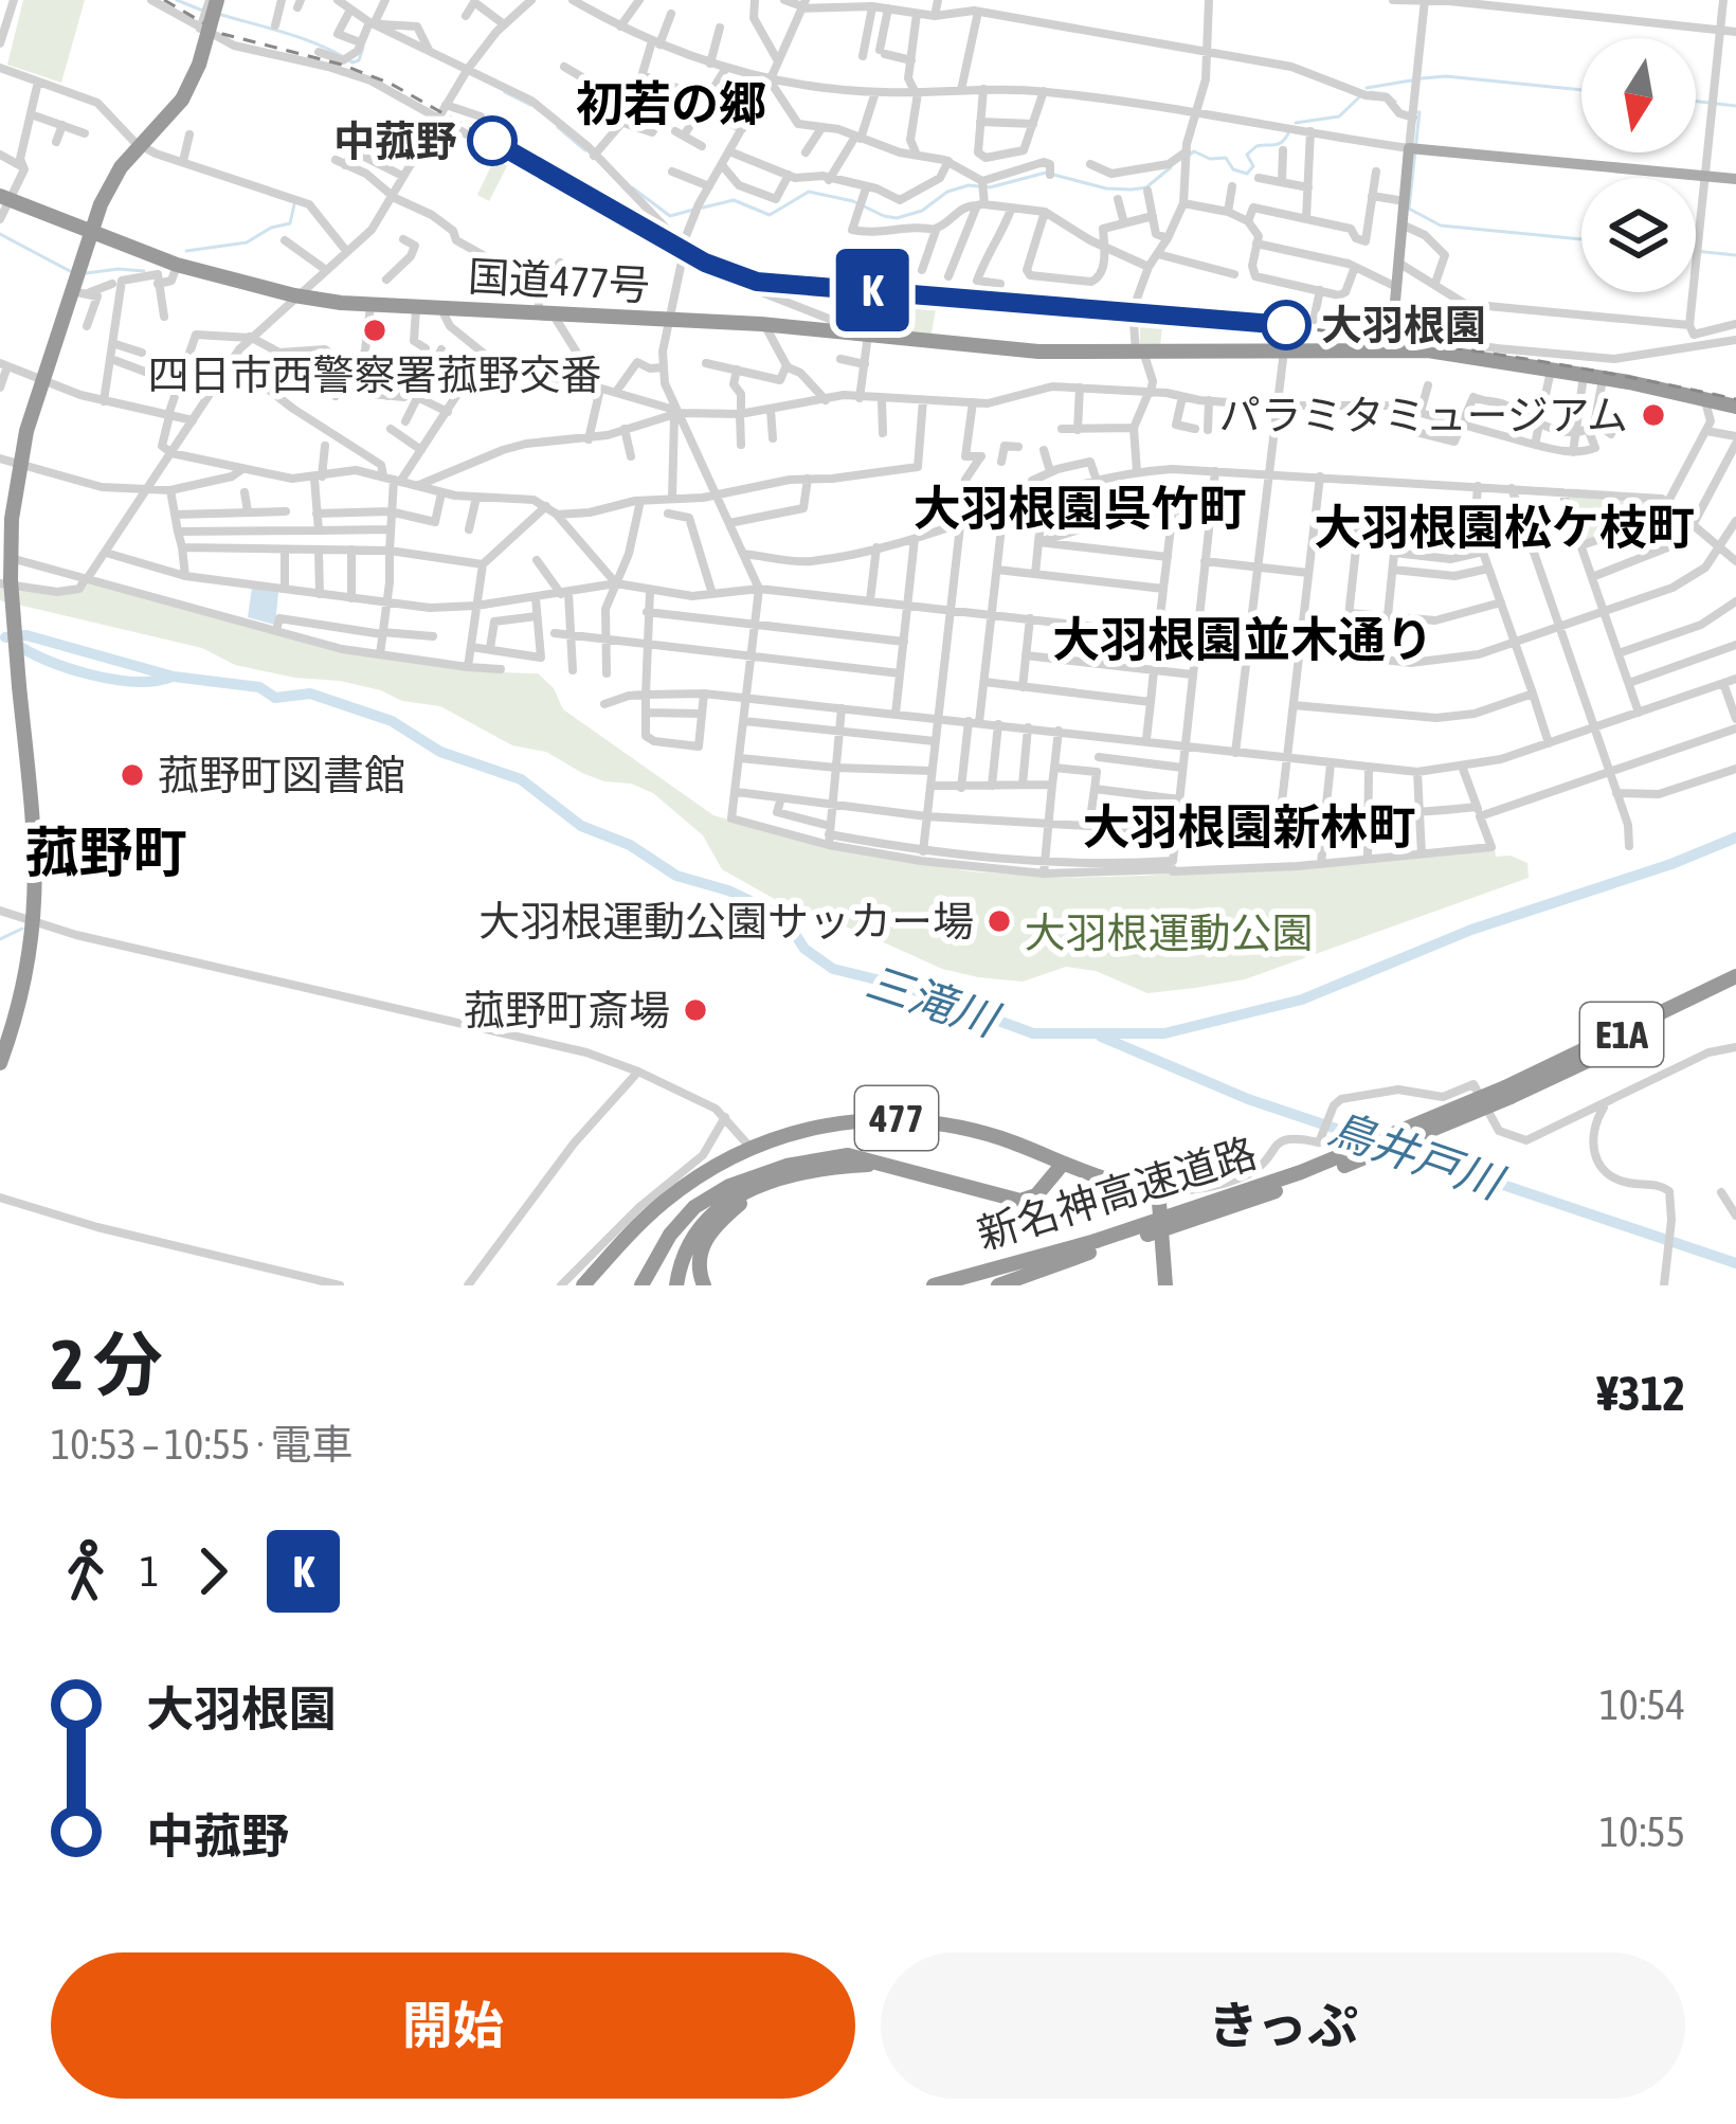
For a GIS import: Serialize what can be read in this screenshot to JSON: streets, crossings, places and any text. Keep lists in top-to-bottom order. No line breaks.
{"streets":{"highway":["国道477号","E1A","477","新名神高速道路"]},"districts":["初若の郷","大羽根園呉竹町","大羽根園松ケ枝町","大羽根園並木通り","大羽根園新林町","菰野町"],"water":["三滝川","鳥井戸川"],"parks":["大羽根運動公園"],"places":["中菰野","大羽根園","四日市西警察署菰野交番","パラミタミュージアム","菰野町図書館","大羽根運動公園サッカー場","菰野町斎場"],"north":"bottom","page":{"on_map":"K","heading":["2 分","10:53 – 10:55 · 電車","¥312"],"legs":["1","K"],"list":[{"name":"大羽根園","value":"10:54"},{"name":"中菰野","value":"10:55"}],"buttons":["開始","きっぷ"]}}
